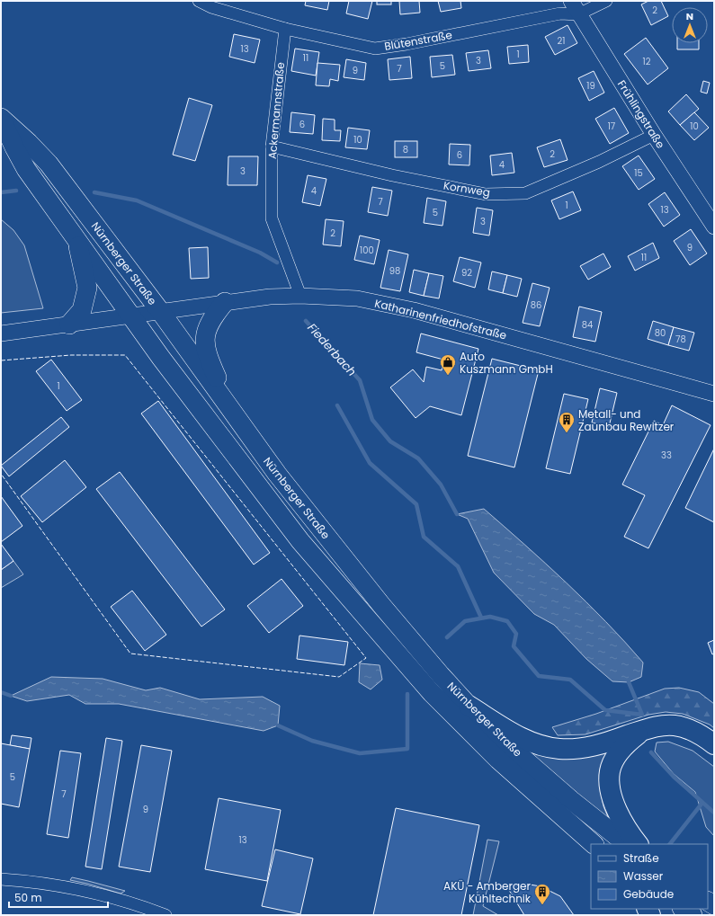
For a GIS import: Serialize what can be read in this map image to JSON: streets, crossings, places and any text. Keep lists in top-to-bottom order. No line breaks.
{"streets":{"main road":["Nürnberger Straße"],"street":["Blütenstraße","Ackermannstraße","Frühlingstraße","Kornweg","Katharinenfriedhofstraße"]},"crossings":[["Blütenstraße","Ackermannstraße"],["Blütenstraße","Frühlingstraße"],["Ackermannstraße","Kornweg"],["Ackermannstraße","Katharinenfriedhofstraße"],["Frühlingstraße","Kornweg"],["Nürnberger Straße","Katharinenfriedhofstraße"]],"water":["Fiederbach"],"places":{"shop":["Auto Kuszmann GmbH"],"building":["Metall- und Zaunbau Rewitzer","AKÜ - Amberger Kühltechnik"]},"house_numbers":["2","21","13","1","11","3","12","5","7","9","19","6","17","10","10","8","2","6","4","3","15","4","7","1","13","5","3","2","9","100","11","98","92","86","84","80","78","1","33","5","7","9","13"],"legend":["Straße","Wasser","Gebäude"],"scale_bar":"50 m","north":"top"}
